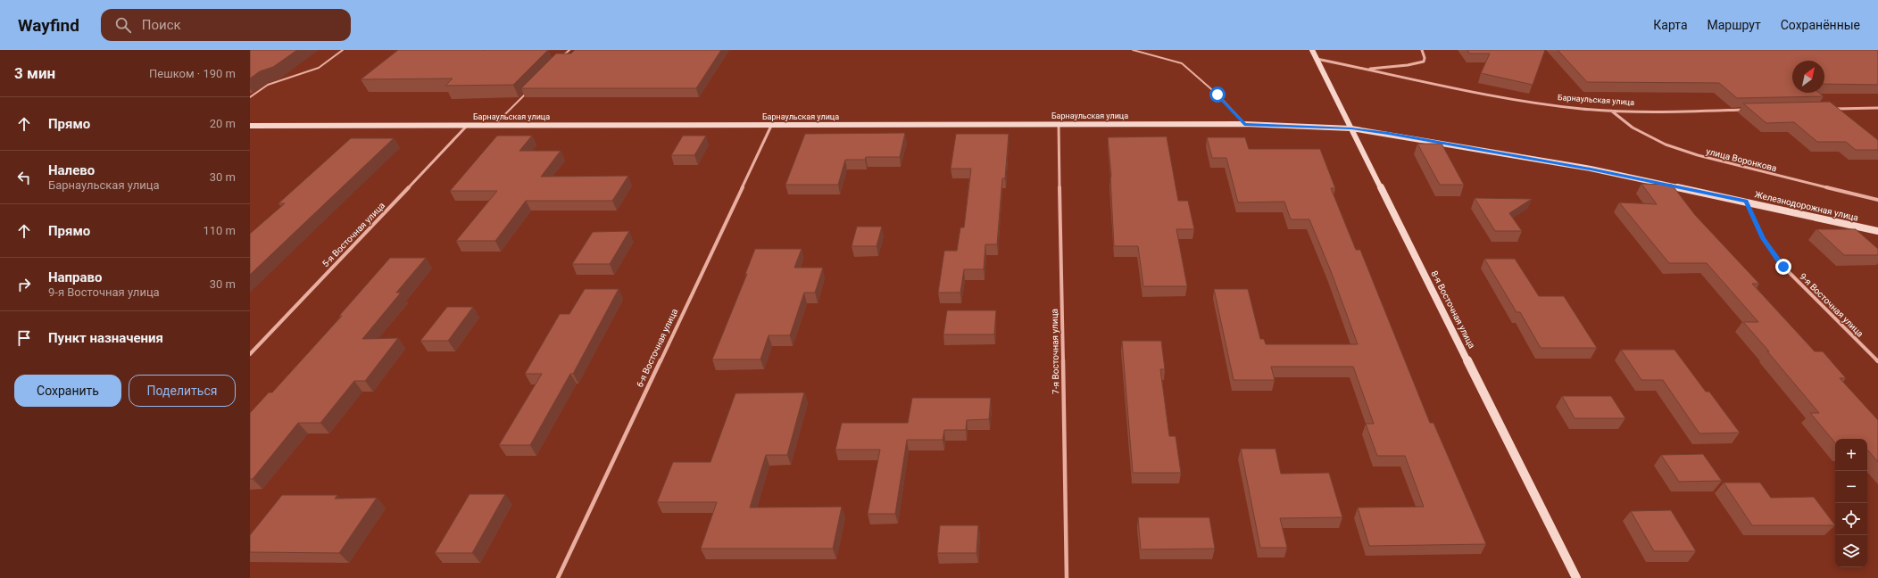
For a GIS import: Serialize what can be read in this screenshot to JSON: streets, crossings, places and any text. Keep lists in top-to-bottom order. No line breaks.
{"streets":{"main road":["Барнаульская улица","Железнодорожная улица","8-я Восточная улица"],"street":["улица Воронкова","5-я Восточная улица","9-я Восточная улица","6-я Восточная улица","7-я Восточная улица"]},"crossings":[["Барнаульская улица","улица Воронкова"],["Барнаульская улица","Железнодорожная улица"],["Барнаульская улица","5-я Восточная улица"],["Барнаульская улица","8-я Восточная улица"],["Барнаульская улица","6-я Восточная улица"],["Барнаульская улица","7-я Восточная улица"],["Железнодорожная улица","9-я Восточная улица"],["Железнодорожная улица","8-я Восточная улица"]],"north":"top right","page":{"header":"Wayfind","search":"Поиск","nav":["Карта","Маршрут","Сохранённые"],"heading":["3 мин","Пешком · 190 m"],"list":[["Прямо","20 m"],["Налево","Барнаульская улица","30 m"],["Прямо","110 m"],["Направо","9-я Восточная улица","30 m"],"Пункт назначения"],"buttons":["Сохранить","Поделиться"],"map_buttons":["+","−"]}}
